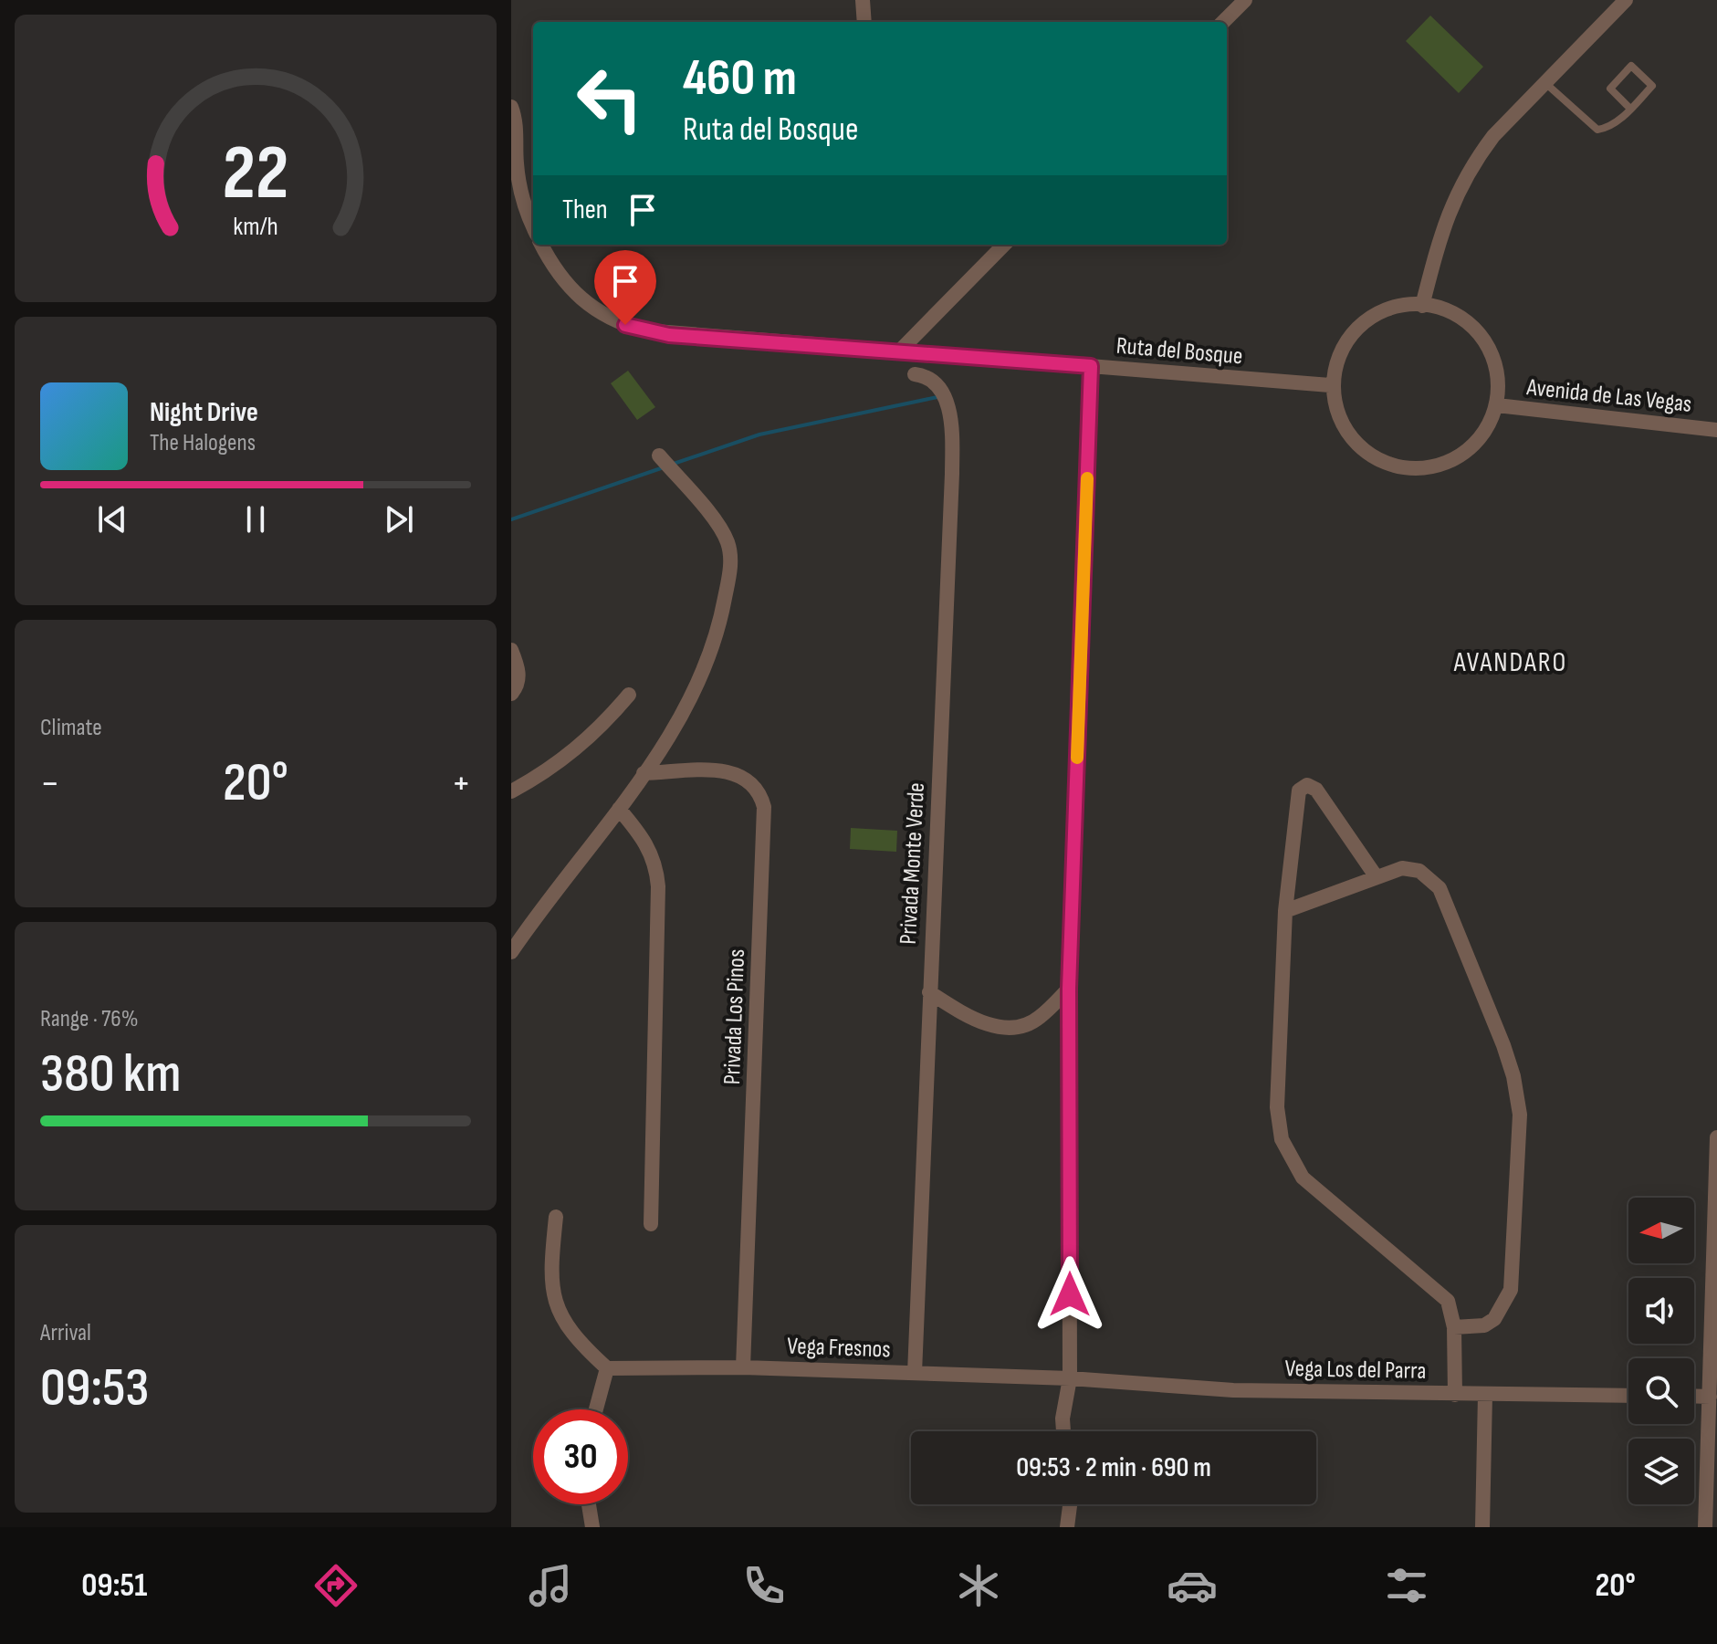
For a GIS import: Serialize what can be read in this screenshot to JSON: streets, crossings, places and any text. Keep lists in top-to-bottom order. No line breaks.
{"streets":{"street":["Ruta del Bosque","Avenida de Las Vegas","Privada Monte Verde","Privada Los Pinos","Vega Fresnos","Vega Los del Parra"]},"crossings":[["Ruta del Bosque","Avenida de Las Vegas"],["Privada Monte Verde","Vega Fresnos"],["Privada Los Pinos","Vega Fresnos"],["Vega Fresnos","Vega Los del Parra"]],"districts":["AVANDARO"],"north":"left","page":{"turn":["460 m","Ruta del Bosque"],"then":"Then","song":["Night Drive","The Halogens"],"tile":["Climate",["Range · 76%","380 km"],["Arrival","09:53"]],"heat":["−","20°","+"],"limit":"30","trip":"09:53 · 2 min · 690 m","tabs":["09:51","20°"],"gauge":["22","km/h"]}}
